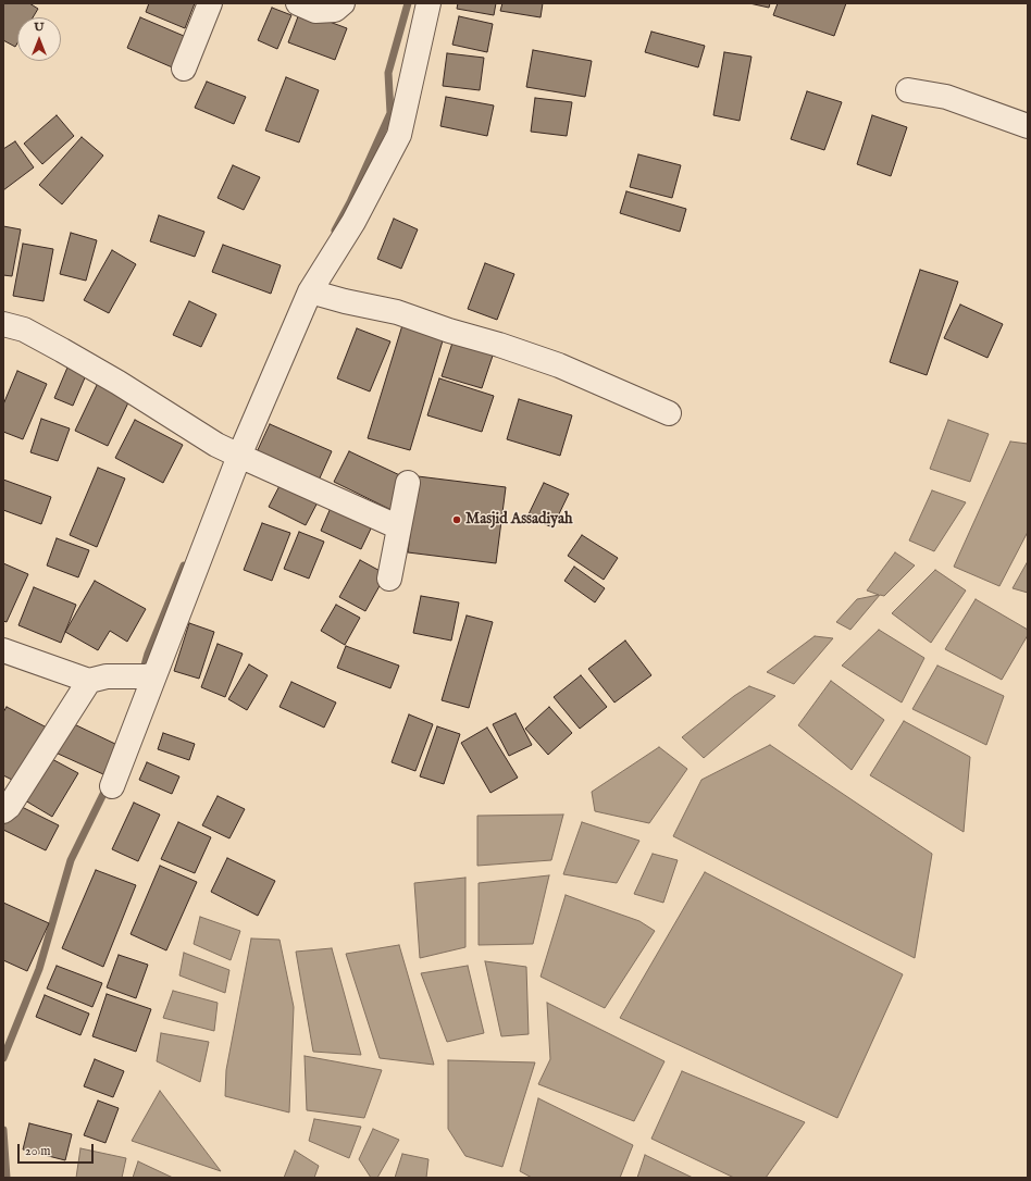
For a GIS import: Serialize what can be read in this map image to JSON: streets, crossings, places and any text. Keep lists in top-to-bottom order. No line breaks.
{"places":["Masjid Assadiyah"],"scale_bar":"20 m","north":"top"}
